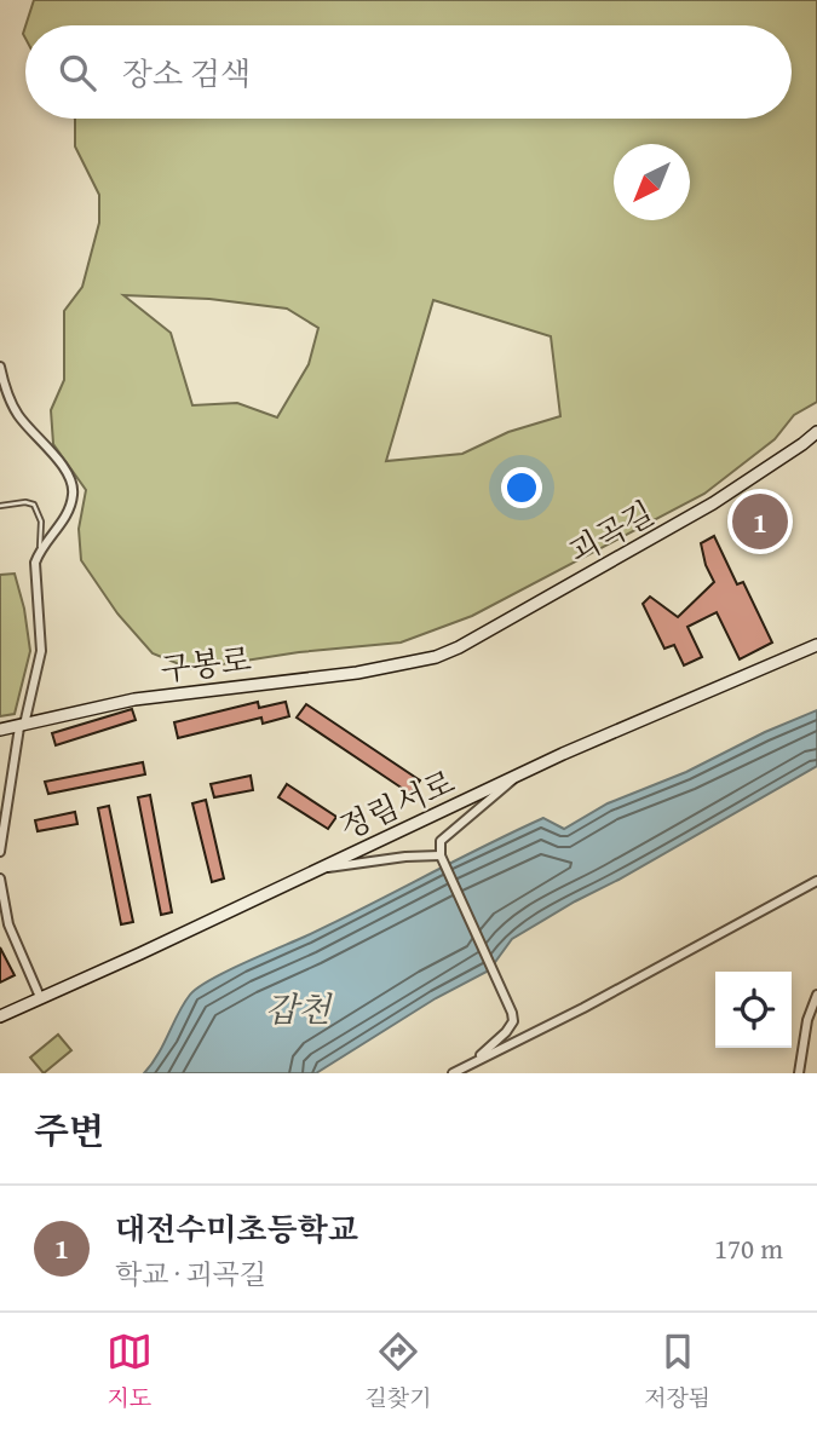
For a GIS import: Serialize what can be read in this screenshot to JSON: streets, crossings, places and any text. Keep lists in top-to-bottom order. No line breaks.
{"streets":{"main road":["괴곡길","구봉로","정림서로"]},"crossings":[["괴곡길","구봉로"]],"water":["갑천"],"north":"bottom left","page":{"search":"장소 검색","pins":"1","heading":"주변","list":[{"mark":"1","name":"대전수미초등학교","note":"학교 · 괴곡길","value":"170 m"}],"nav":["지도","길찾기","저장됨"]}}
